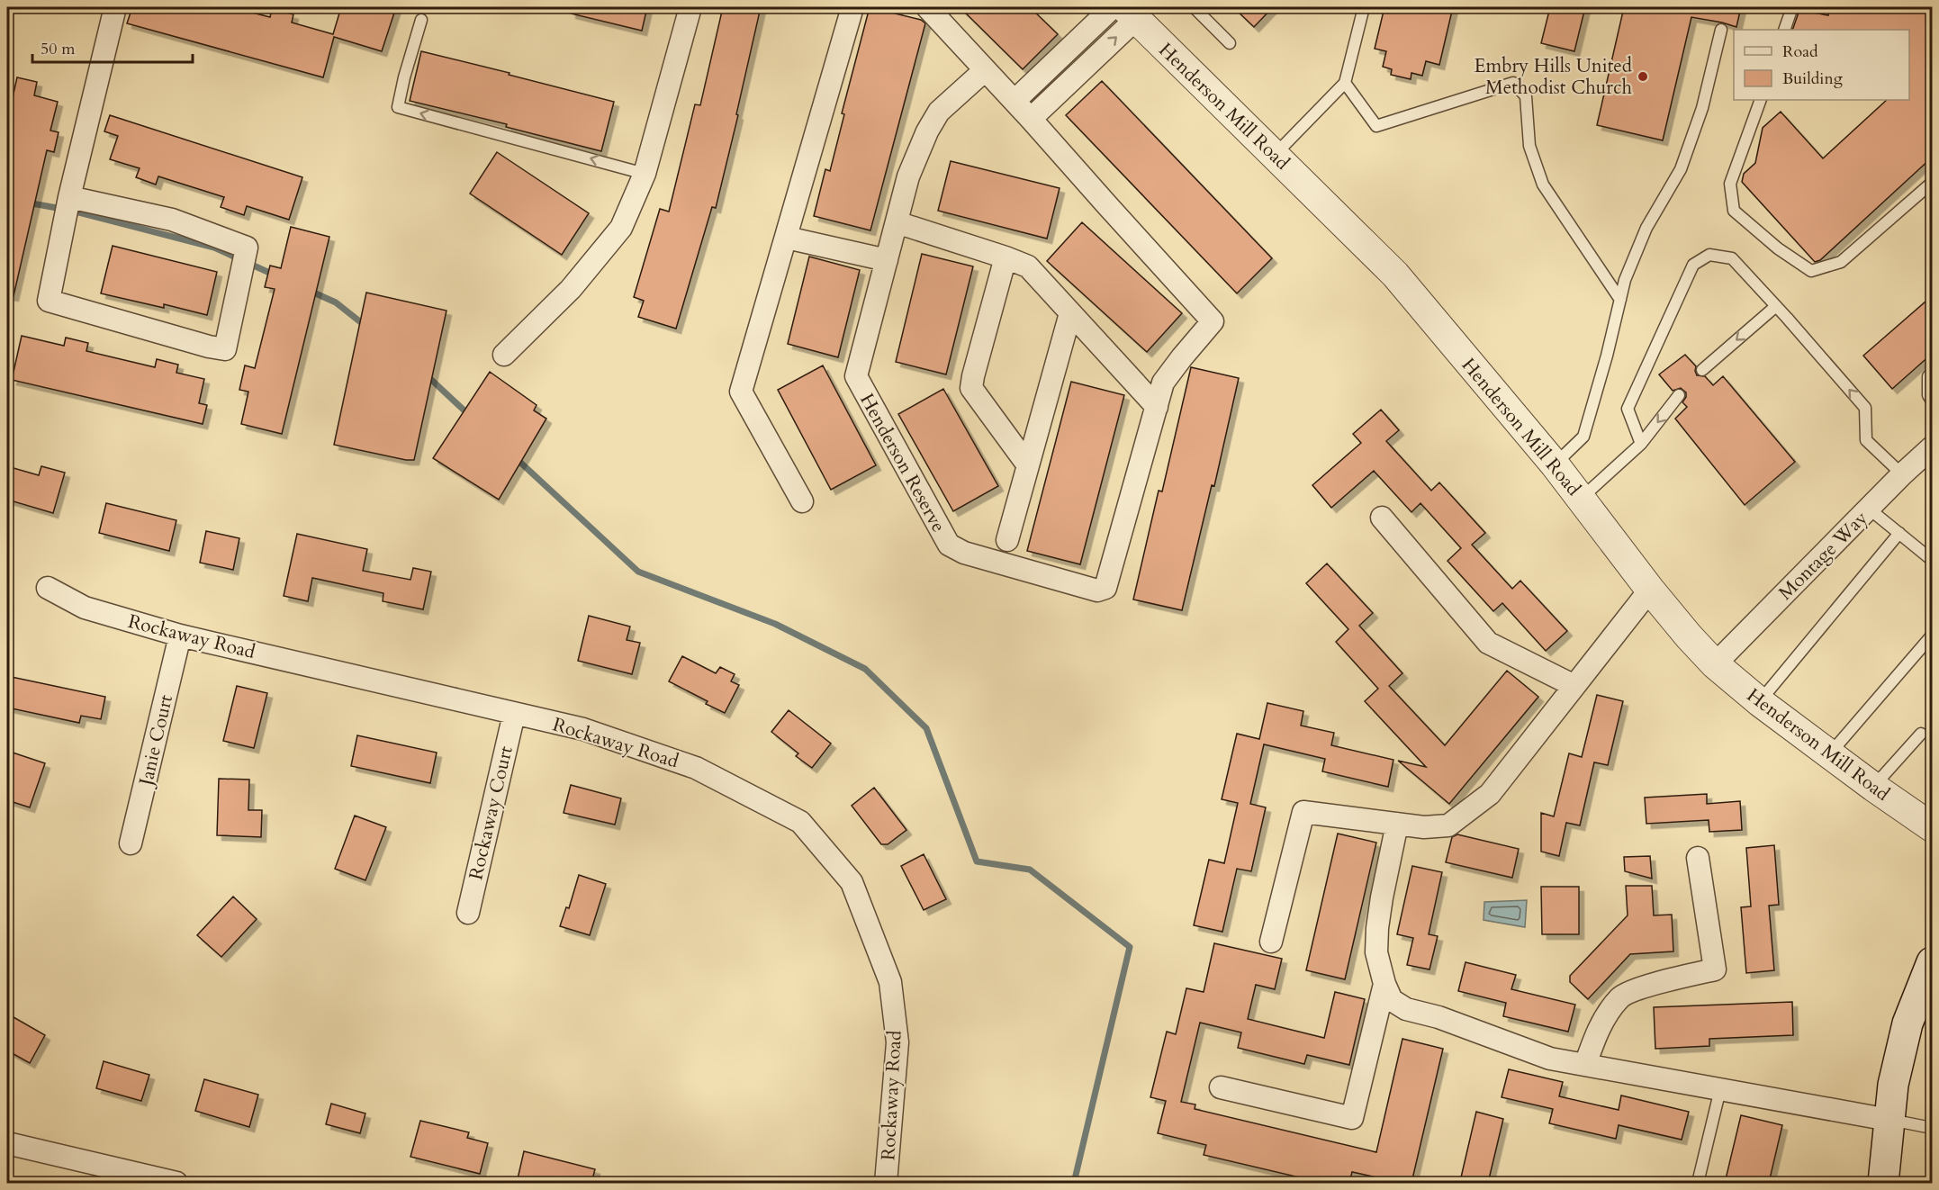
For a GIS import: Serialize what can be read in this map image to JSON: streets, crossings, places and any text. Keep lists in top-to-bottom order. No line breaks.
{"streets":{"street":["Henderson Mill Road","Henderson Reserve","Montage Way","Rockaway Road","Janie Court","Rockaway Court"]},"crossings":[["Henderson Mill Road","Montage Way"],["Rockaway Road","Janie Court"],["Rockaway Road","Rockaway Court"]],"places":["Embry Hills United Methodist Church"],"legend":["Road","Building"],"scale_bar":"50 m"}
